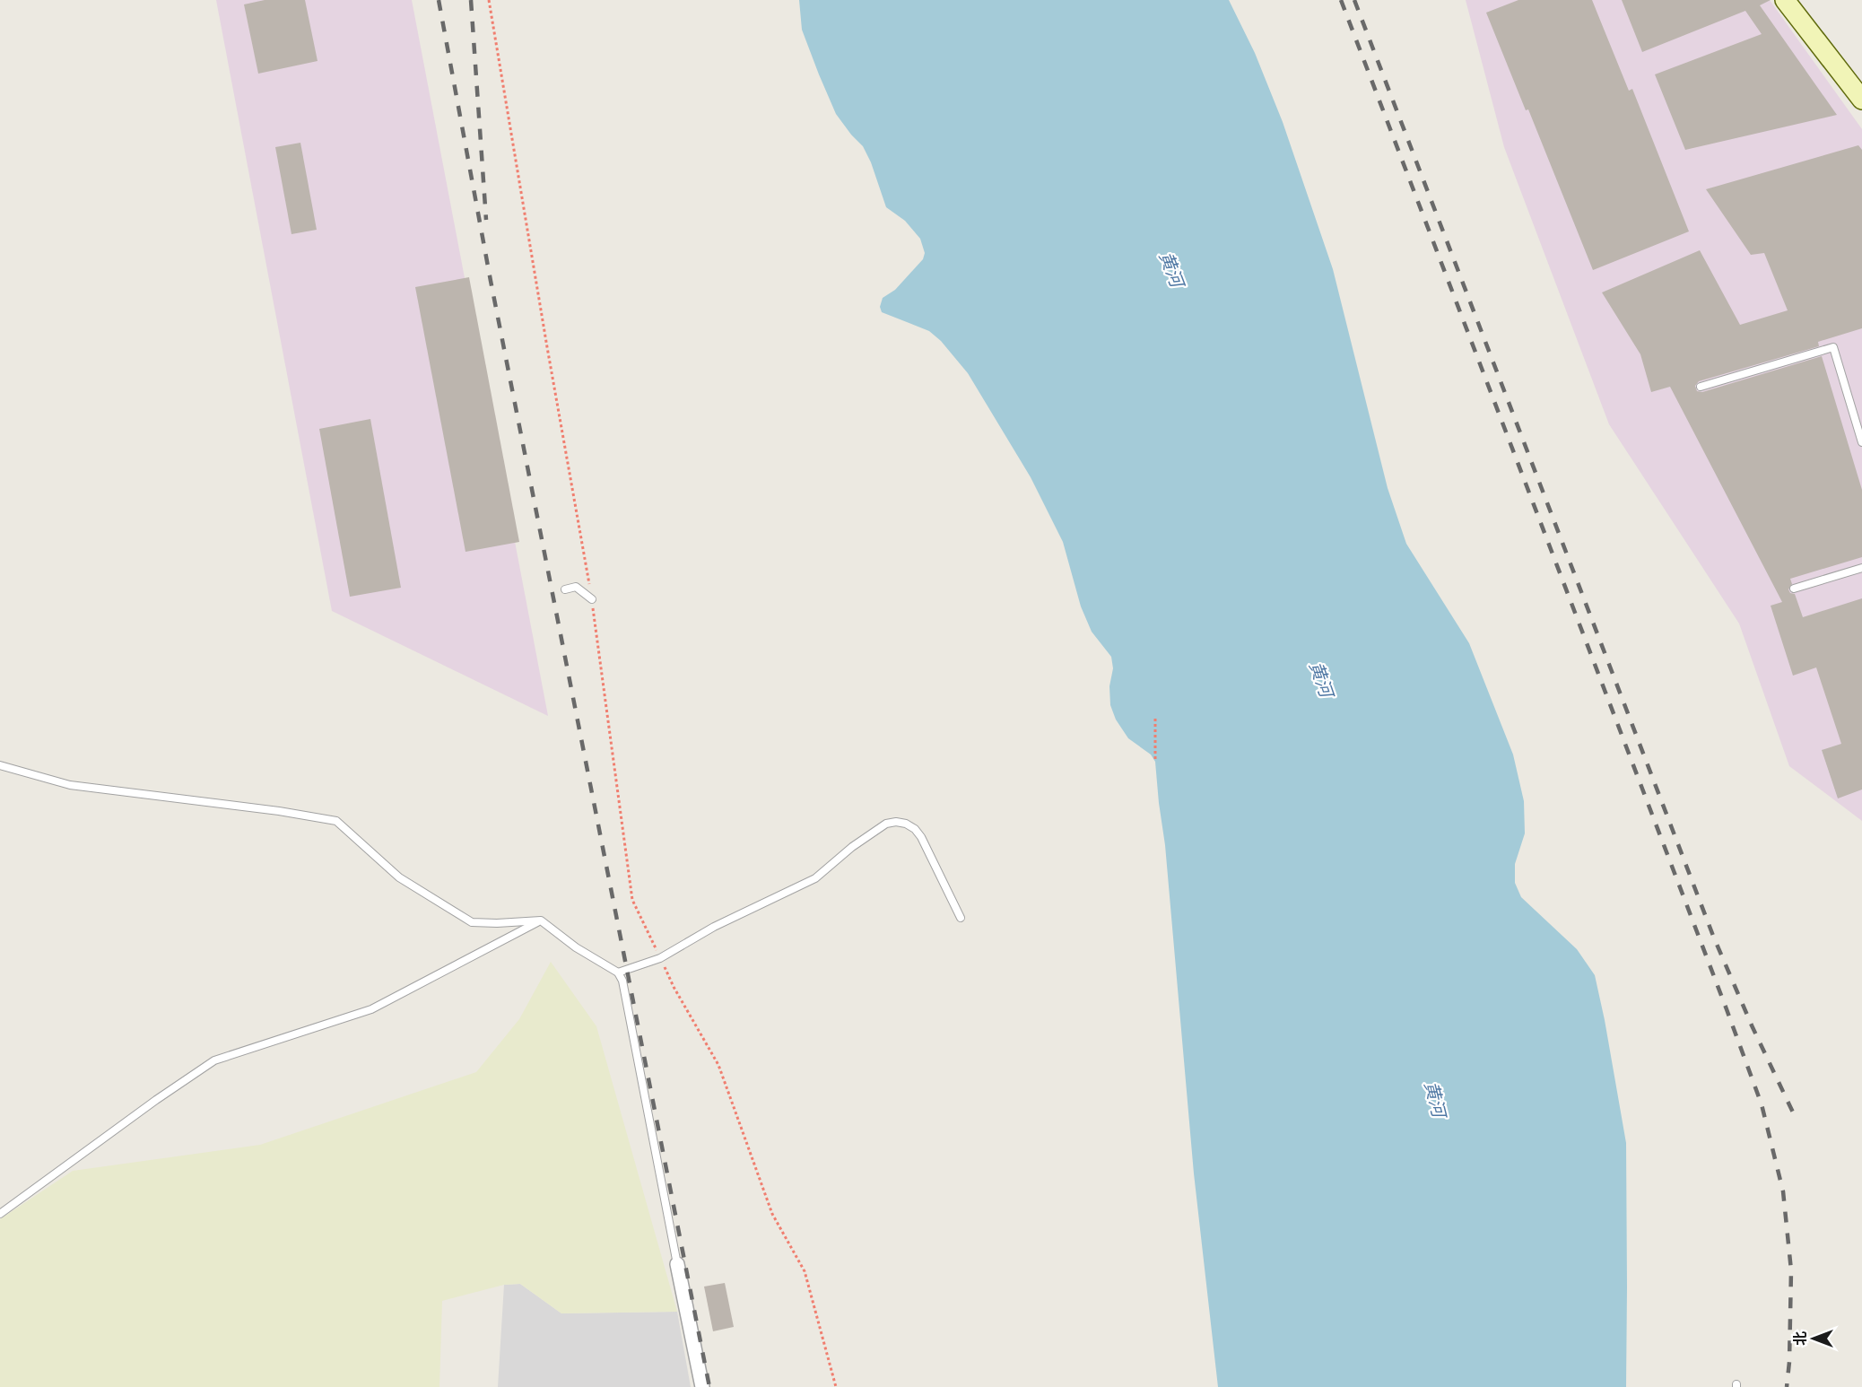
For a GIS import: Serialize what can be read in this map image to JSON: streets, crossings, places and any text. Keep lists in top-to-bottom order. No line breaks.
{"water":["黄河"],"north":"left"}
